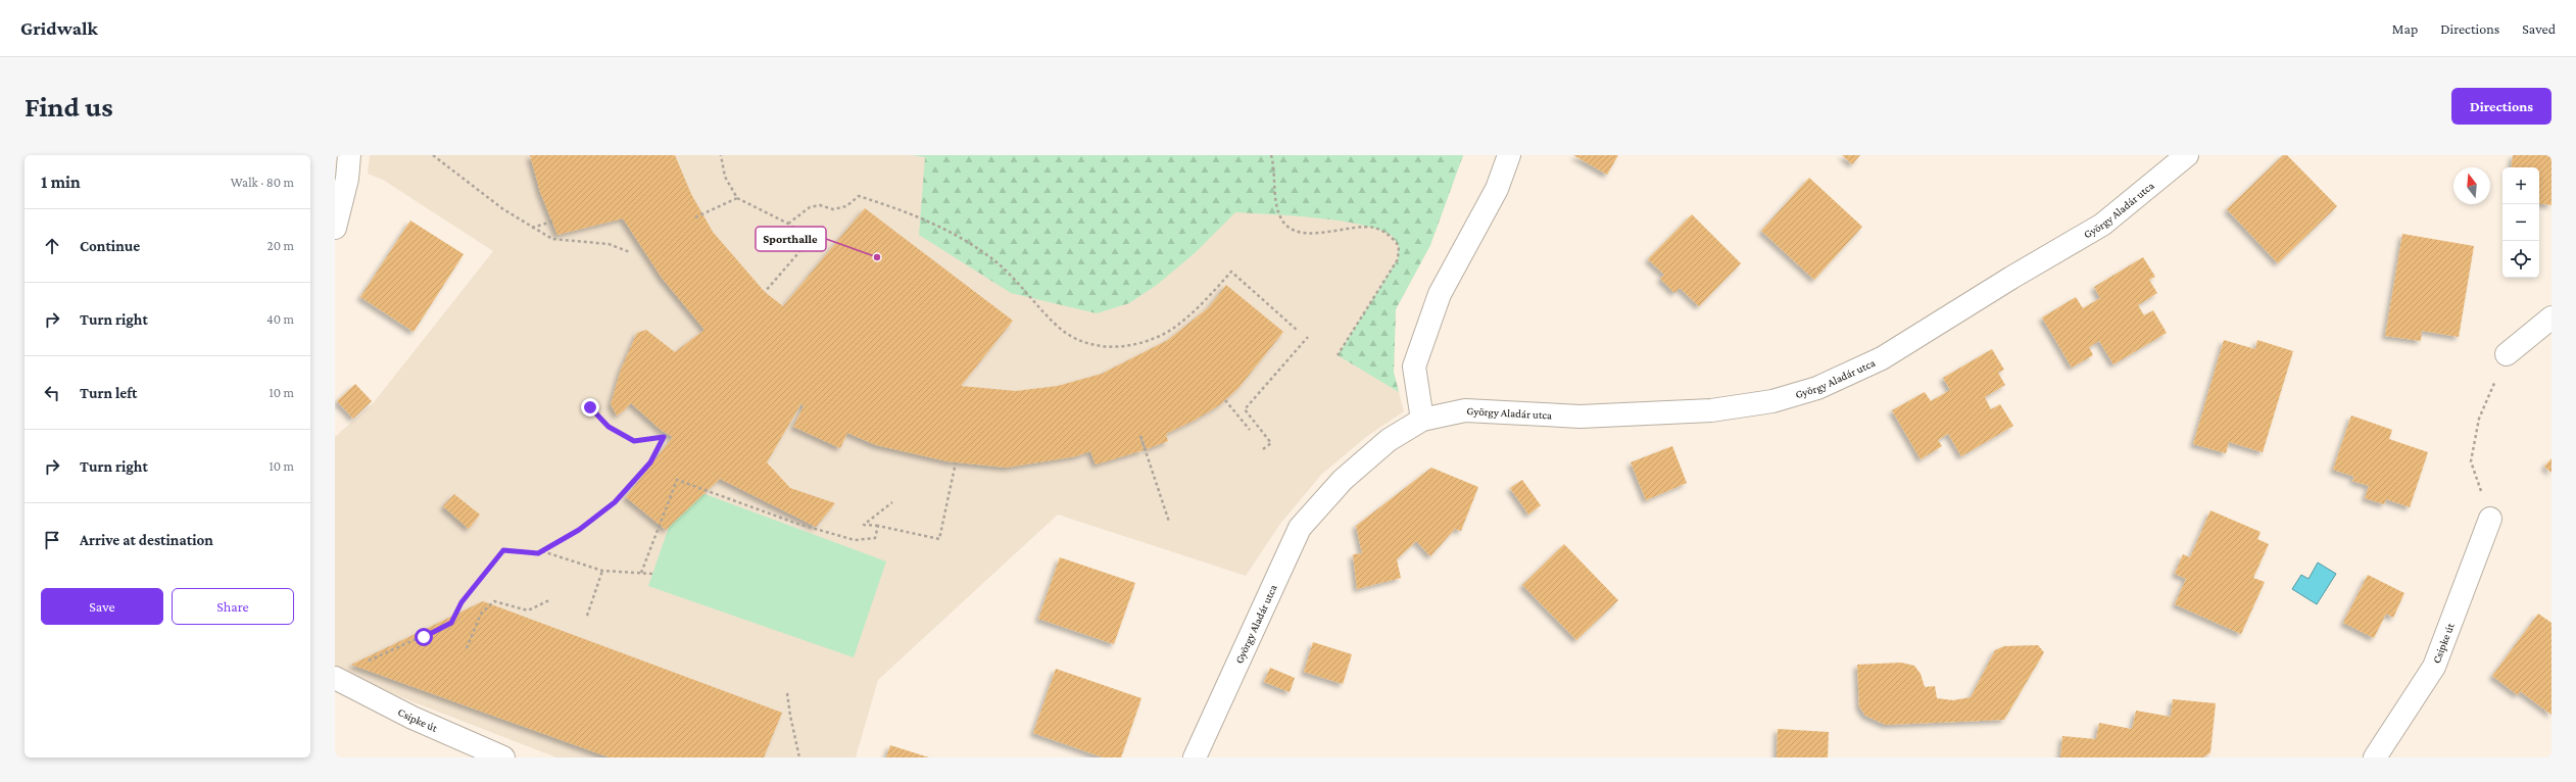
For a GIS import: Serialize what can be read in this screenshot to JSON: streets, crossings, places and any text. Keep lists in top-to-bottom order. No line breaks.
{"streets":{"street":["György Aladár utca","Csipke út"]},"places":["Sporthalle"],"north":"top","page":{"header":"Gridwalk","nav":["Map","Directions","Saved"],"buttons":["Directions",["Save","Share"]],"title":"Find us","heading":["1 min","Walk · 80 m"],"map_buttons":["+","−"],"list":[["Continue","20 m"],["Turn right","40 m"],["Turn left","10 m"],["Turn right","10 m"],"Arrive at destination"]}}
